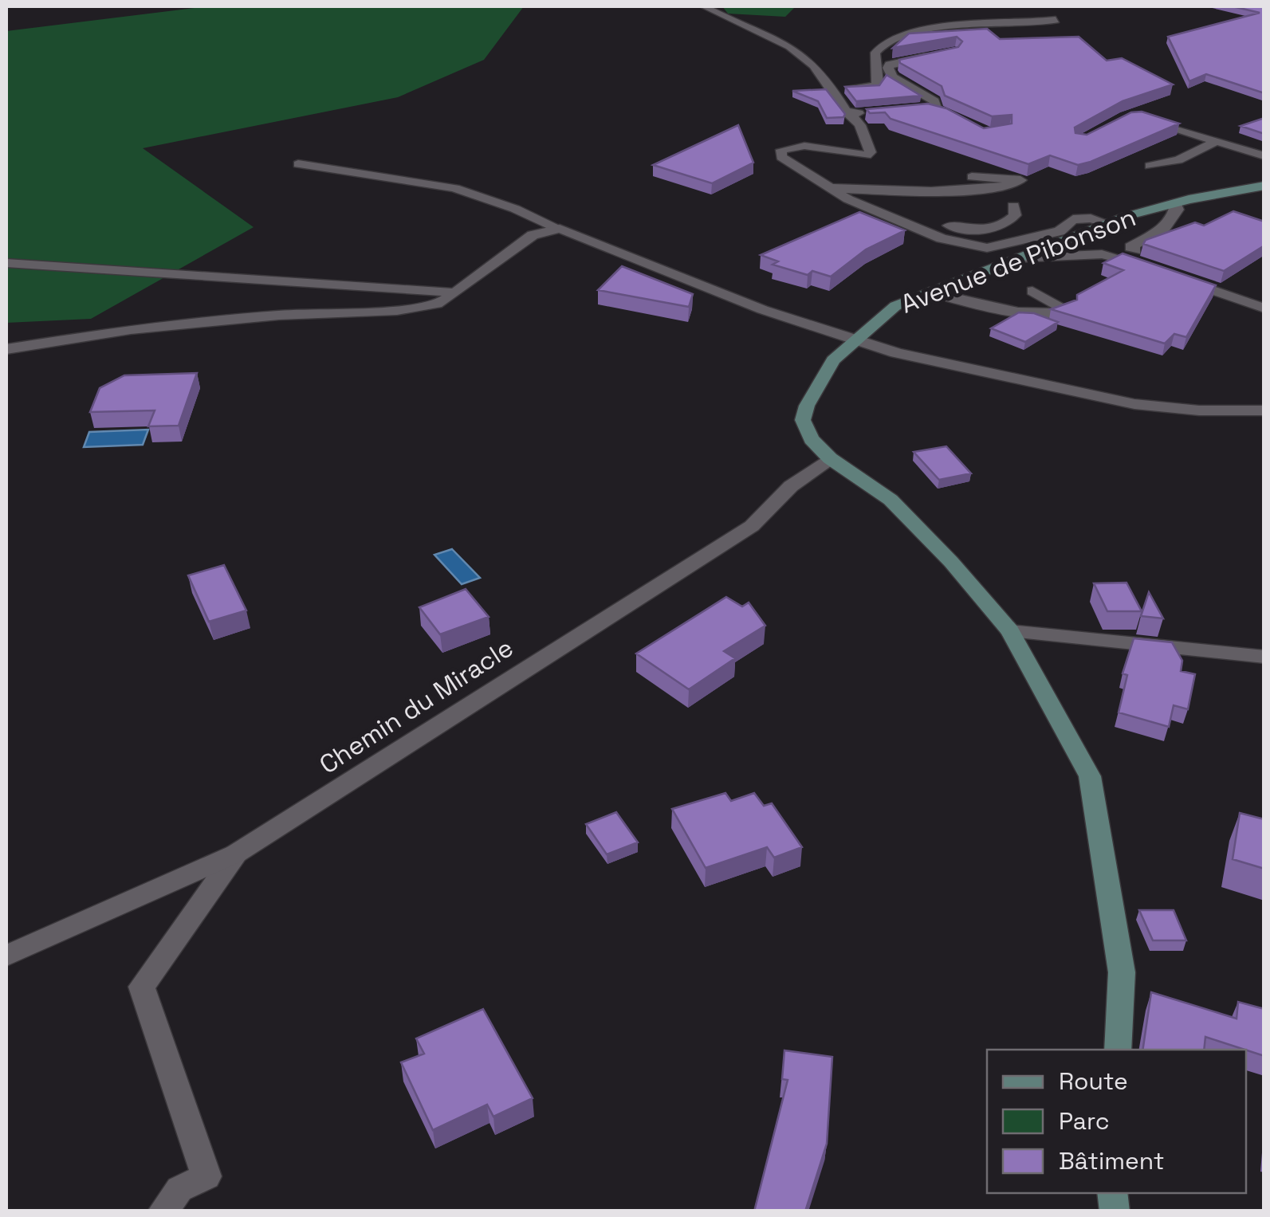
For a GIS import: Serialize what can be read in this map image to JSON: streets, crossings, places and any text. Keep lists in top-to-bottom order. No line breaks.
{"streets":{"street":["Avenue de Pibonson","Chemin du Miracle"]},"crossings":[["Avenue de Pibonson","Chemin du Miracle"]],"legend":["Route","Parc","Bâtiment"]}
